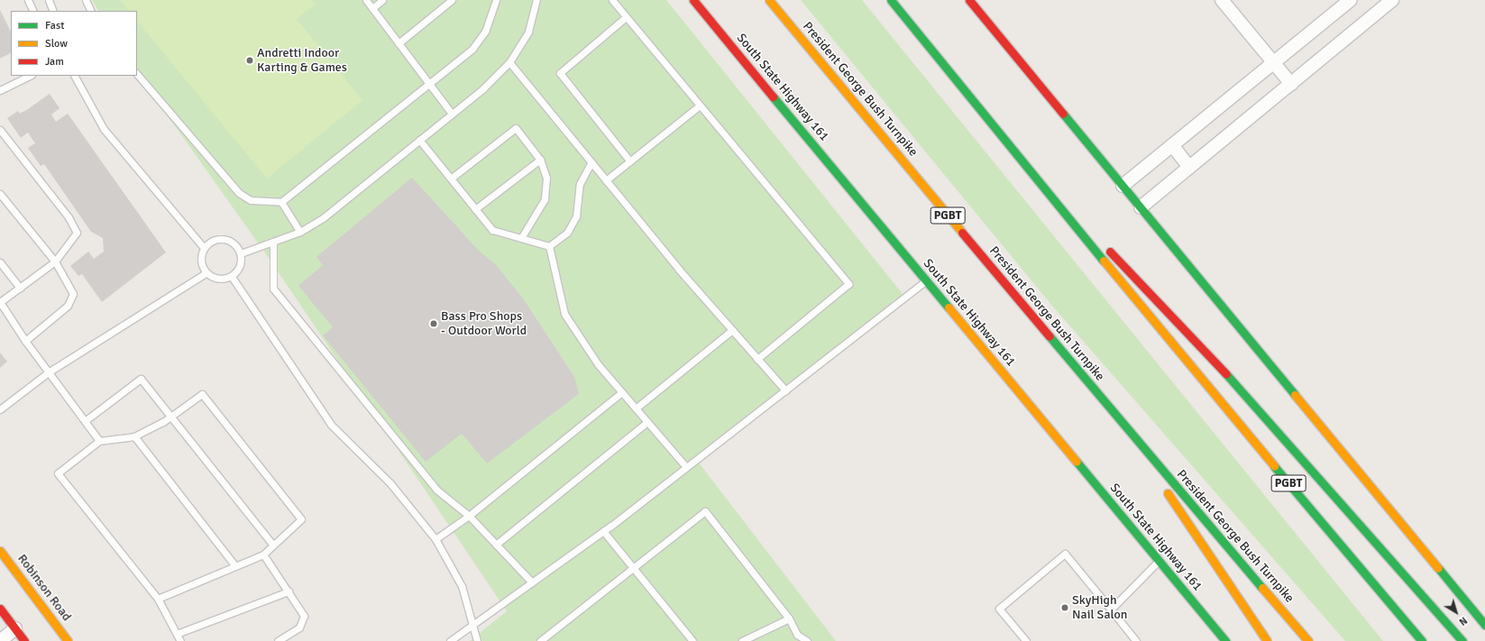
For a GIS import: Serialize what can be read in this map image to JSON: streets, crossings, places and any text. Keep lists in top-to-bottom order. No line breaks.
{"streets":{"main road":["South State Highway 161","President George Bush Turnpike","PGBT","Robinson Road"]},"places":["Andretti Indoor Karting & Games","Bass Pro Shops - Outdoor World","SkyHigh Nail Salon"],"legend":["Fast","Slow","Jam"],"north":"bottom right"}
